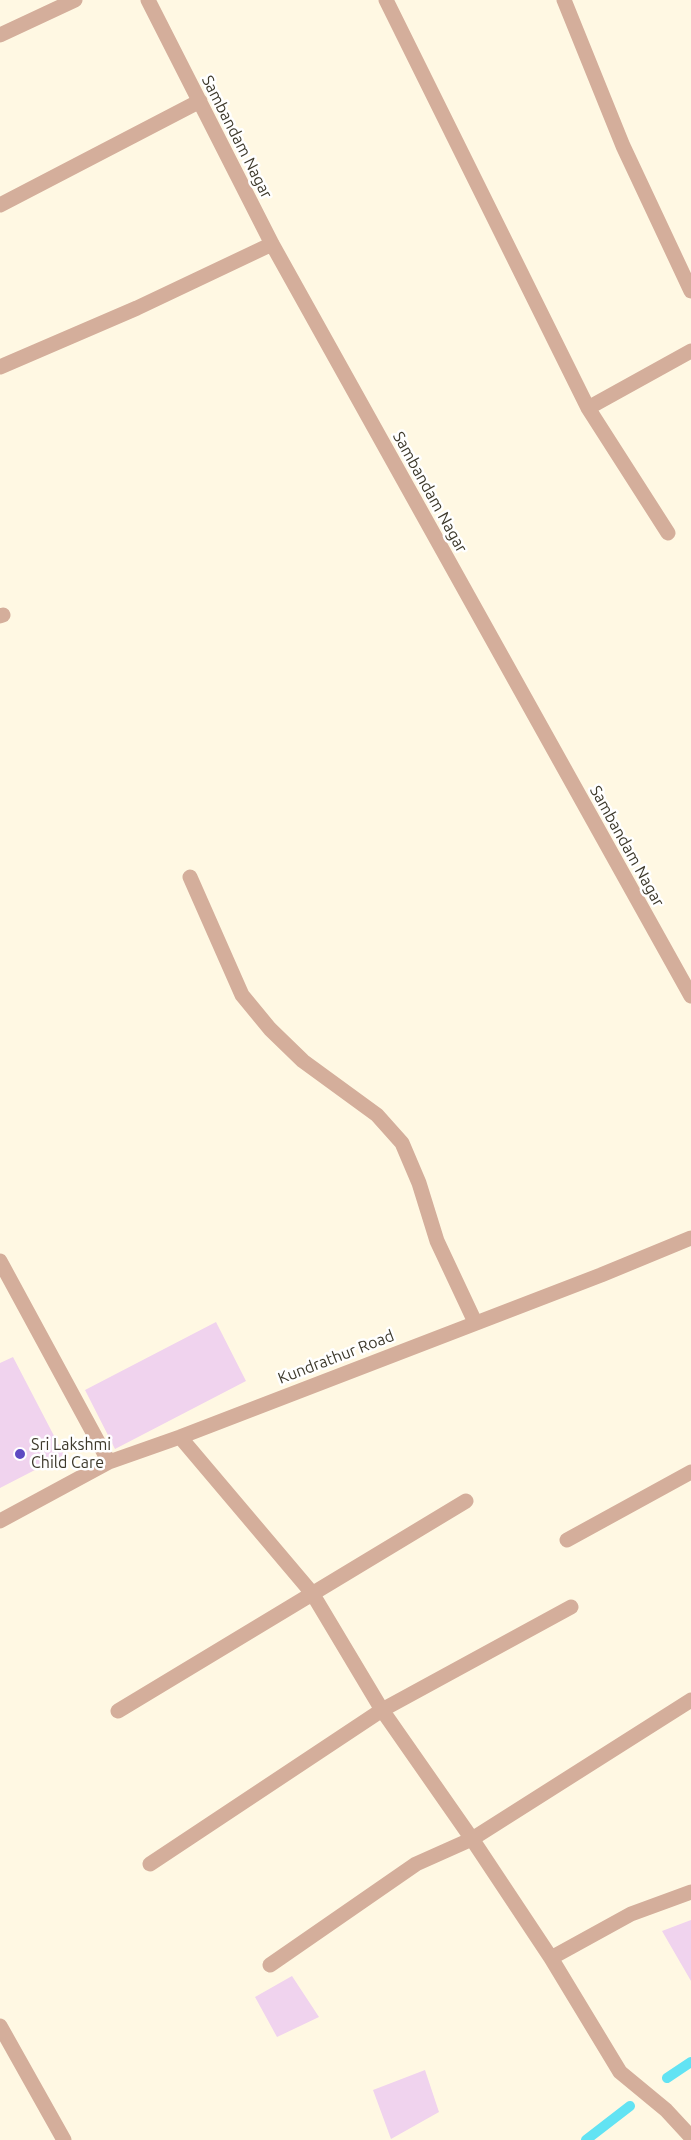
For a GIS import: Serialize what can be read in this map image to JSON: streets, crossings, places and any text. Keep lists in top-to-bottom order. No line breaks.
{"streets":{"street":["Sambandam Nagar","Kundrathur Road"]},"places":["Sri Lakshmi Child Care"]}
